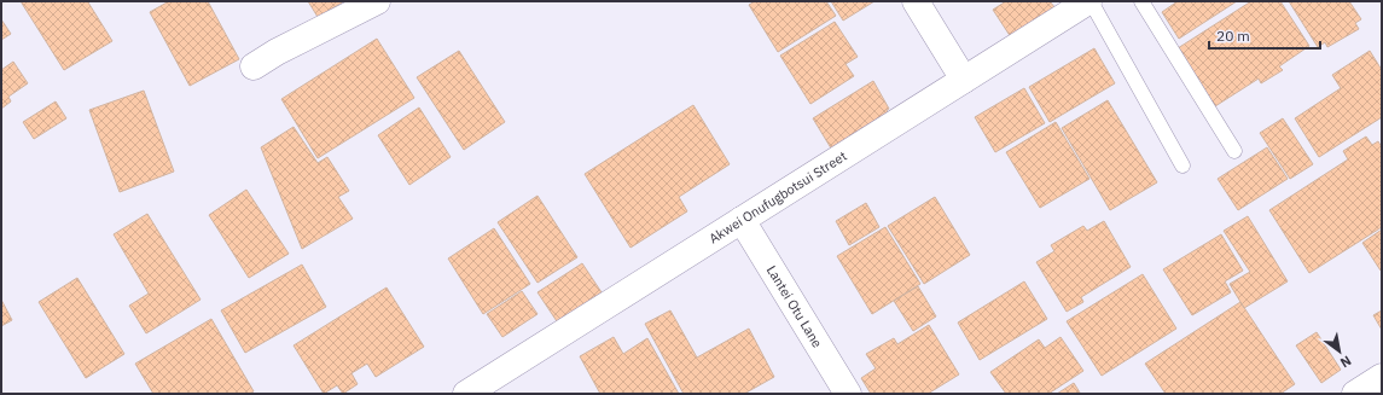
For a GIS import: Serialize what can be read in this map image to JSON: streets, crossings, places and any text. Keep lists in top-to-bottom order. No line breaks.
{"streets":{"street":["Akwei Onufugbotsui Street","Lantei Otu Lane"]},"crossings":[["Akwei Onufugbotsui Street","Lantei Otu Lane"]],"scale_bar":"20 m","north":"bottom right"}
